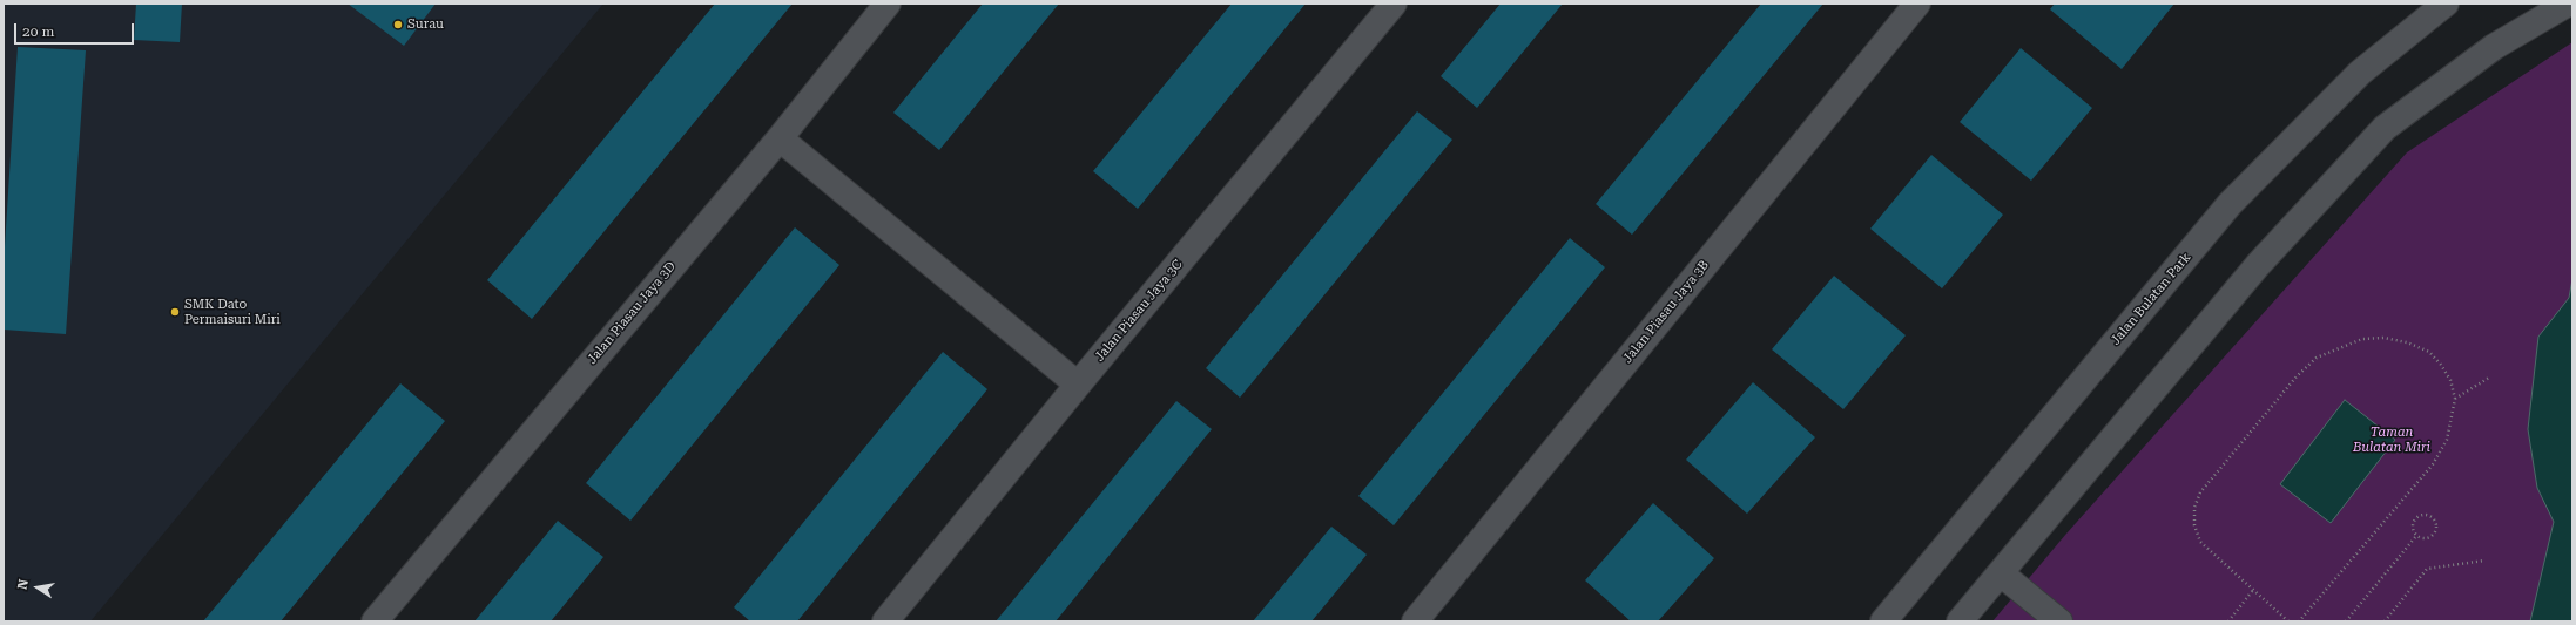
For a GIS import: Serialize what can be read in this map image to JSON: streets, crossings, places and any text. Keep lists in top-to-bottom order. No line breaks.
{"streets":{"street":["Jalan Bulatan Park","Jalan Piasau Jaya 3C","Jalan Piasau Jaya 3B","Jalan Piasau Jaya 3D"]},"parks":["Taman Bulatan Miri"],"places":["Surau","SMK Dato Permaisuri Miri"],"scale_bar":"20 m","north":"left"}
